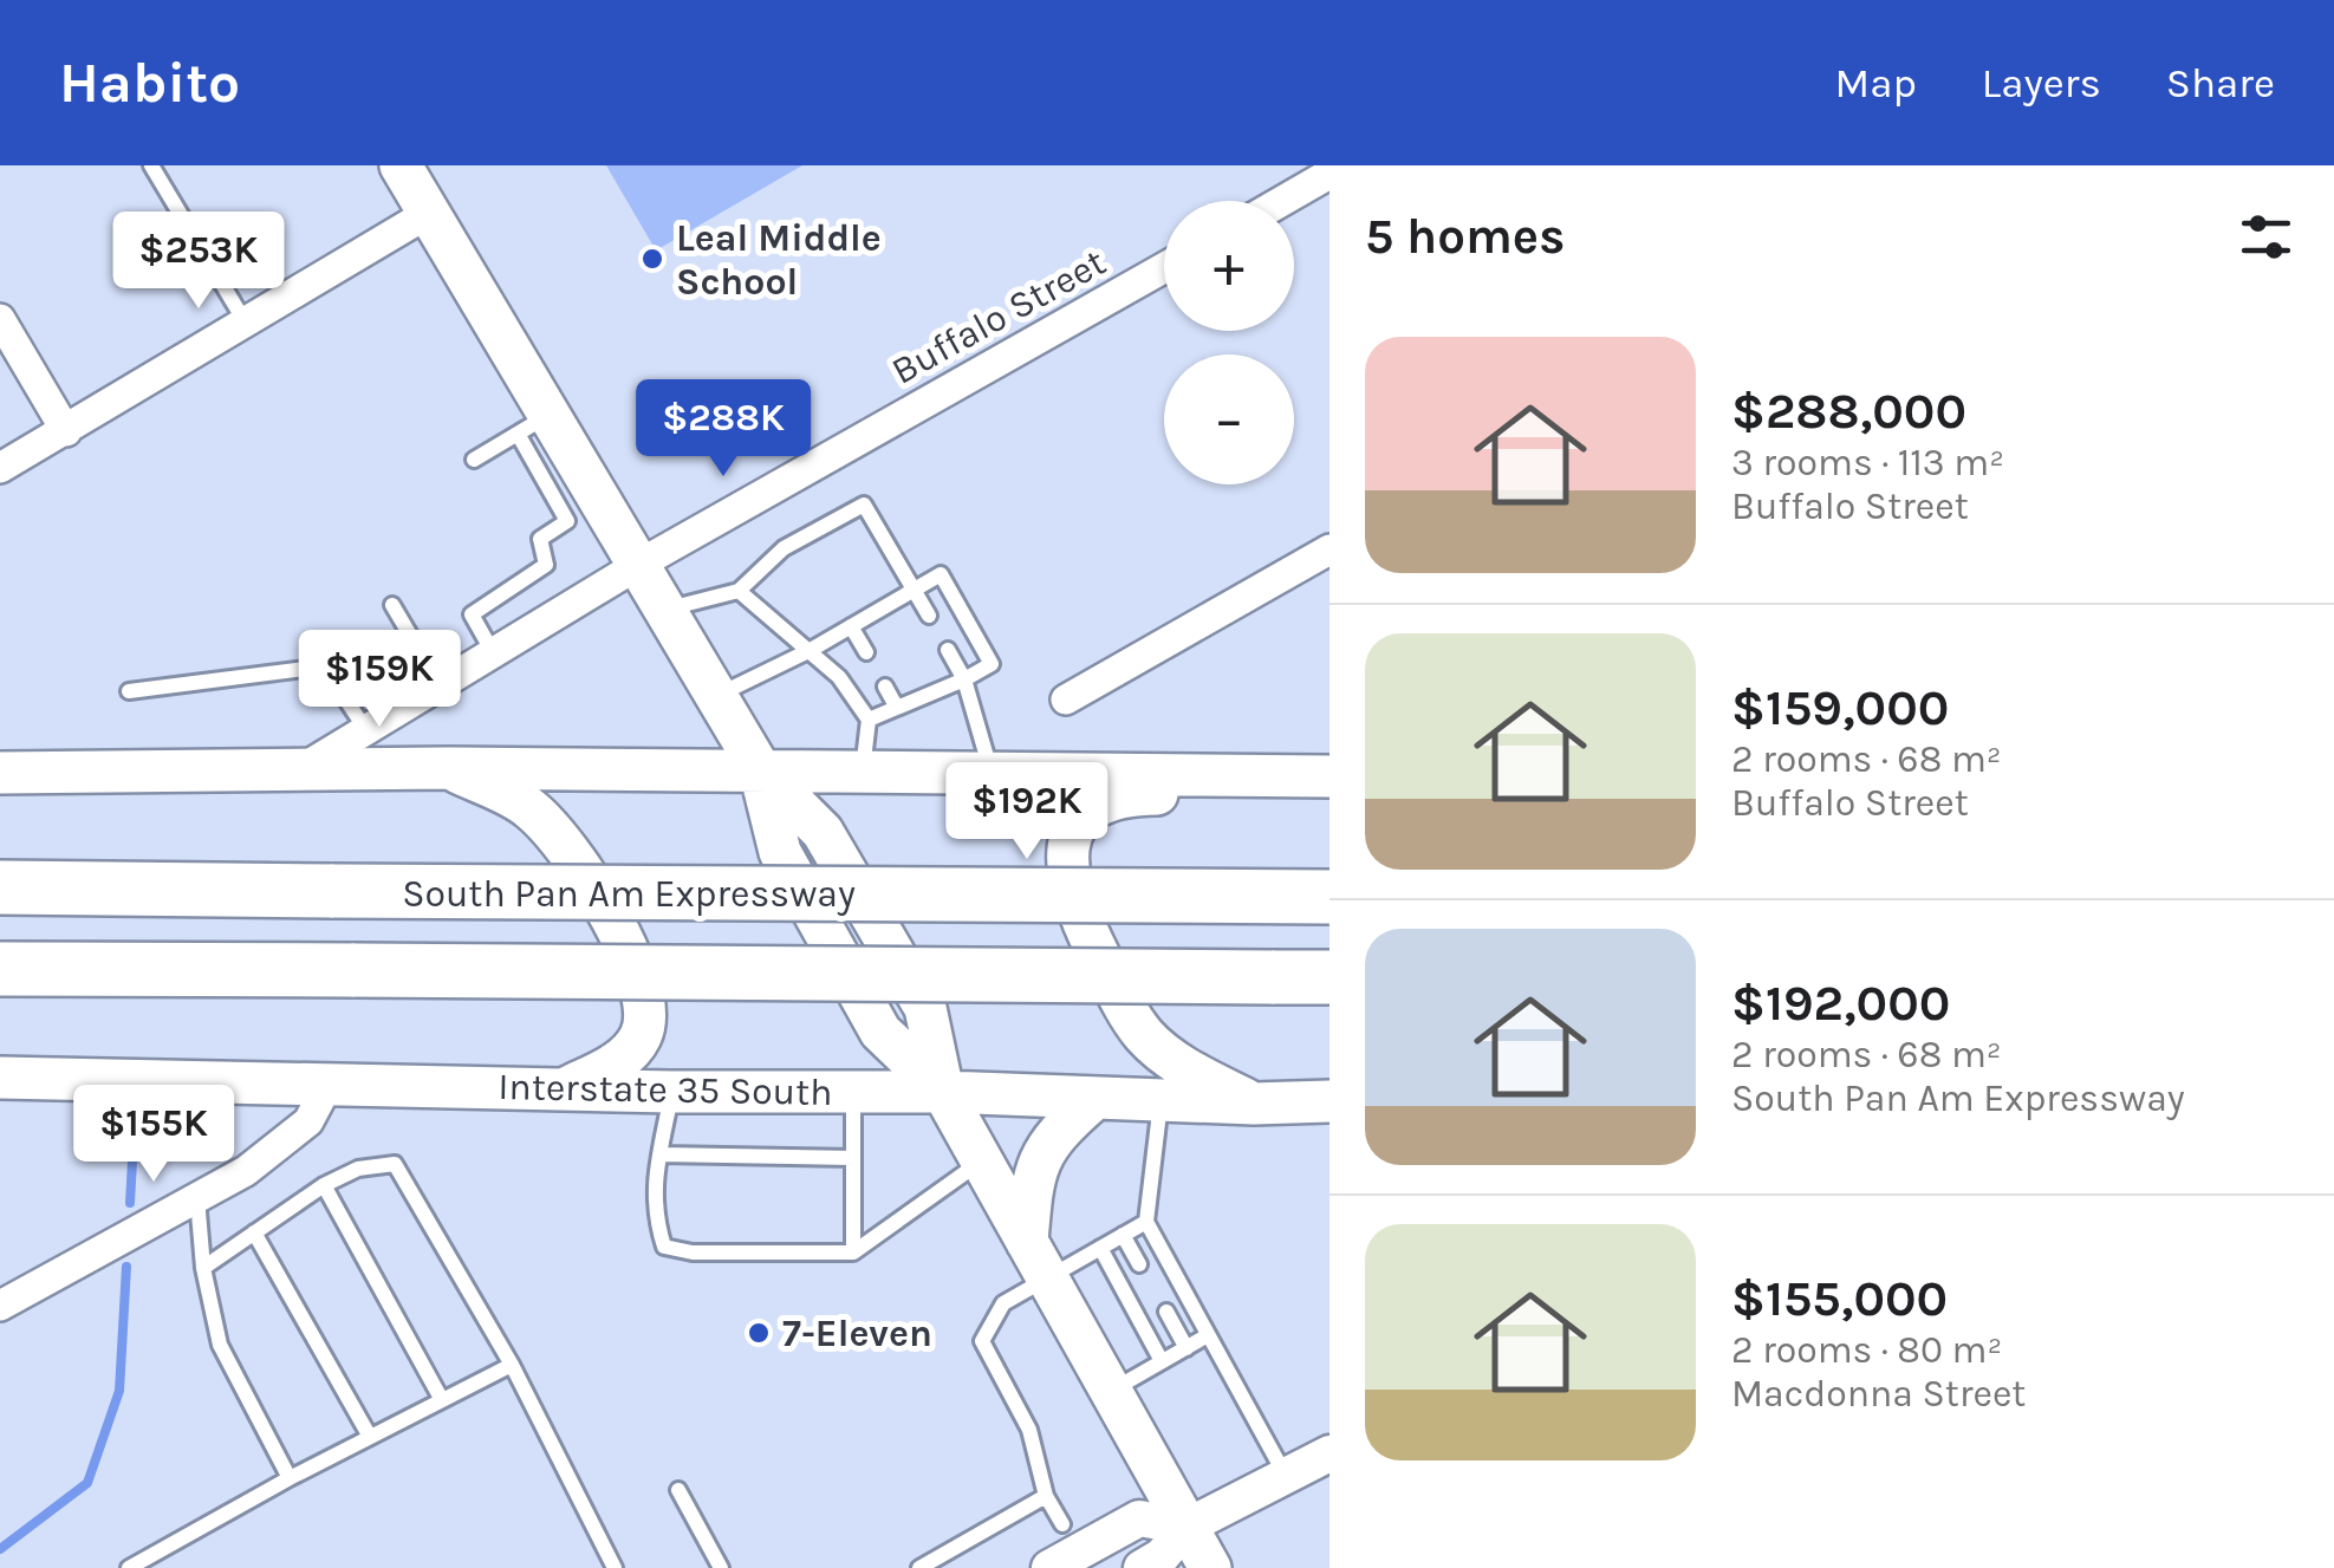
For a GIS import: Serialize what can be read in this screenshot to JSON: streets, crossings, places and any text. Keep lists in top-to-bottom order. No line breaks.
{"streets":{"highway":["South Pan Am Expressway"],"main road":["Interstate 35 South"],"street":["Buffalo Street"]},"places":["Leal Middle School","7-Eleven"],"page":{"header":"Habito","nav":["Map","Layers","Share"],"heading":"5 homes","map_buttons":["+","−"],"price":["$253K","$288K","$159K","$192K","$155K"],"list":[{"name":"$288,000","note":"3 rooms · 113 m² · Buffalo Street"},{"name":"$159,000","note":"2 rooms · 68 m² · Buffalo Street"},{"name":"$192,000","note":"2 rooms · 68 m² · South Pan Am Expressway"},{"name":"$155,000","note":"2 rooms · 80 m² · Macdonna Street"}]}}
